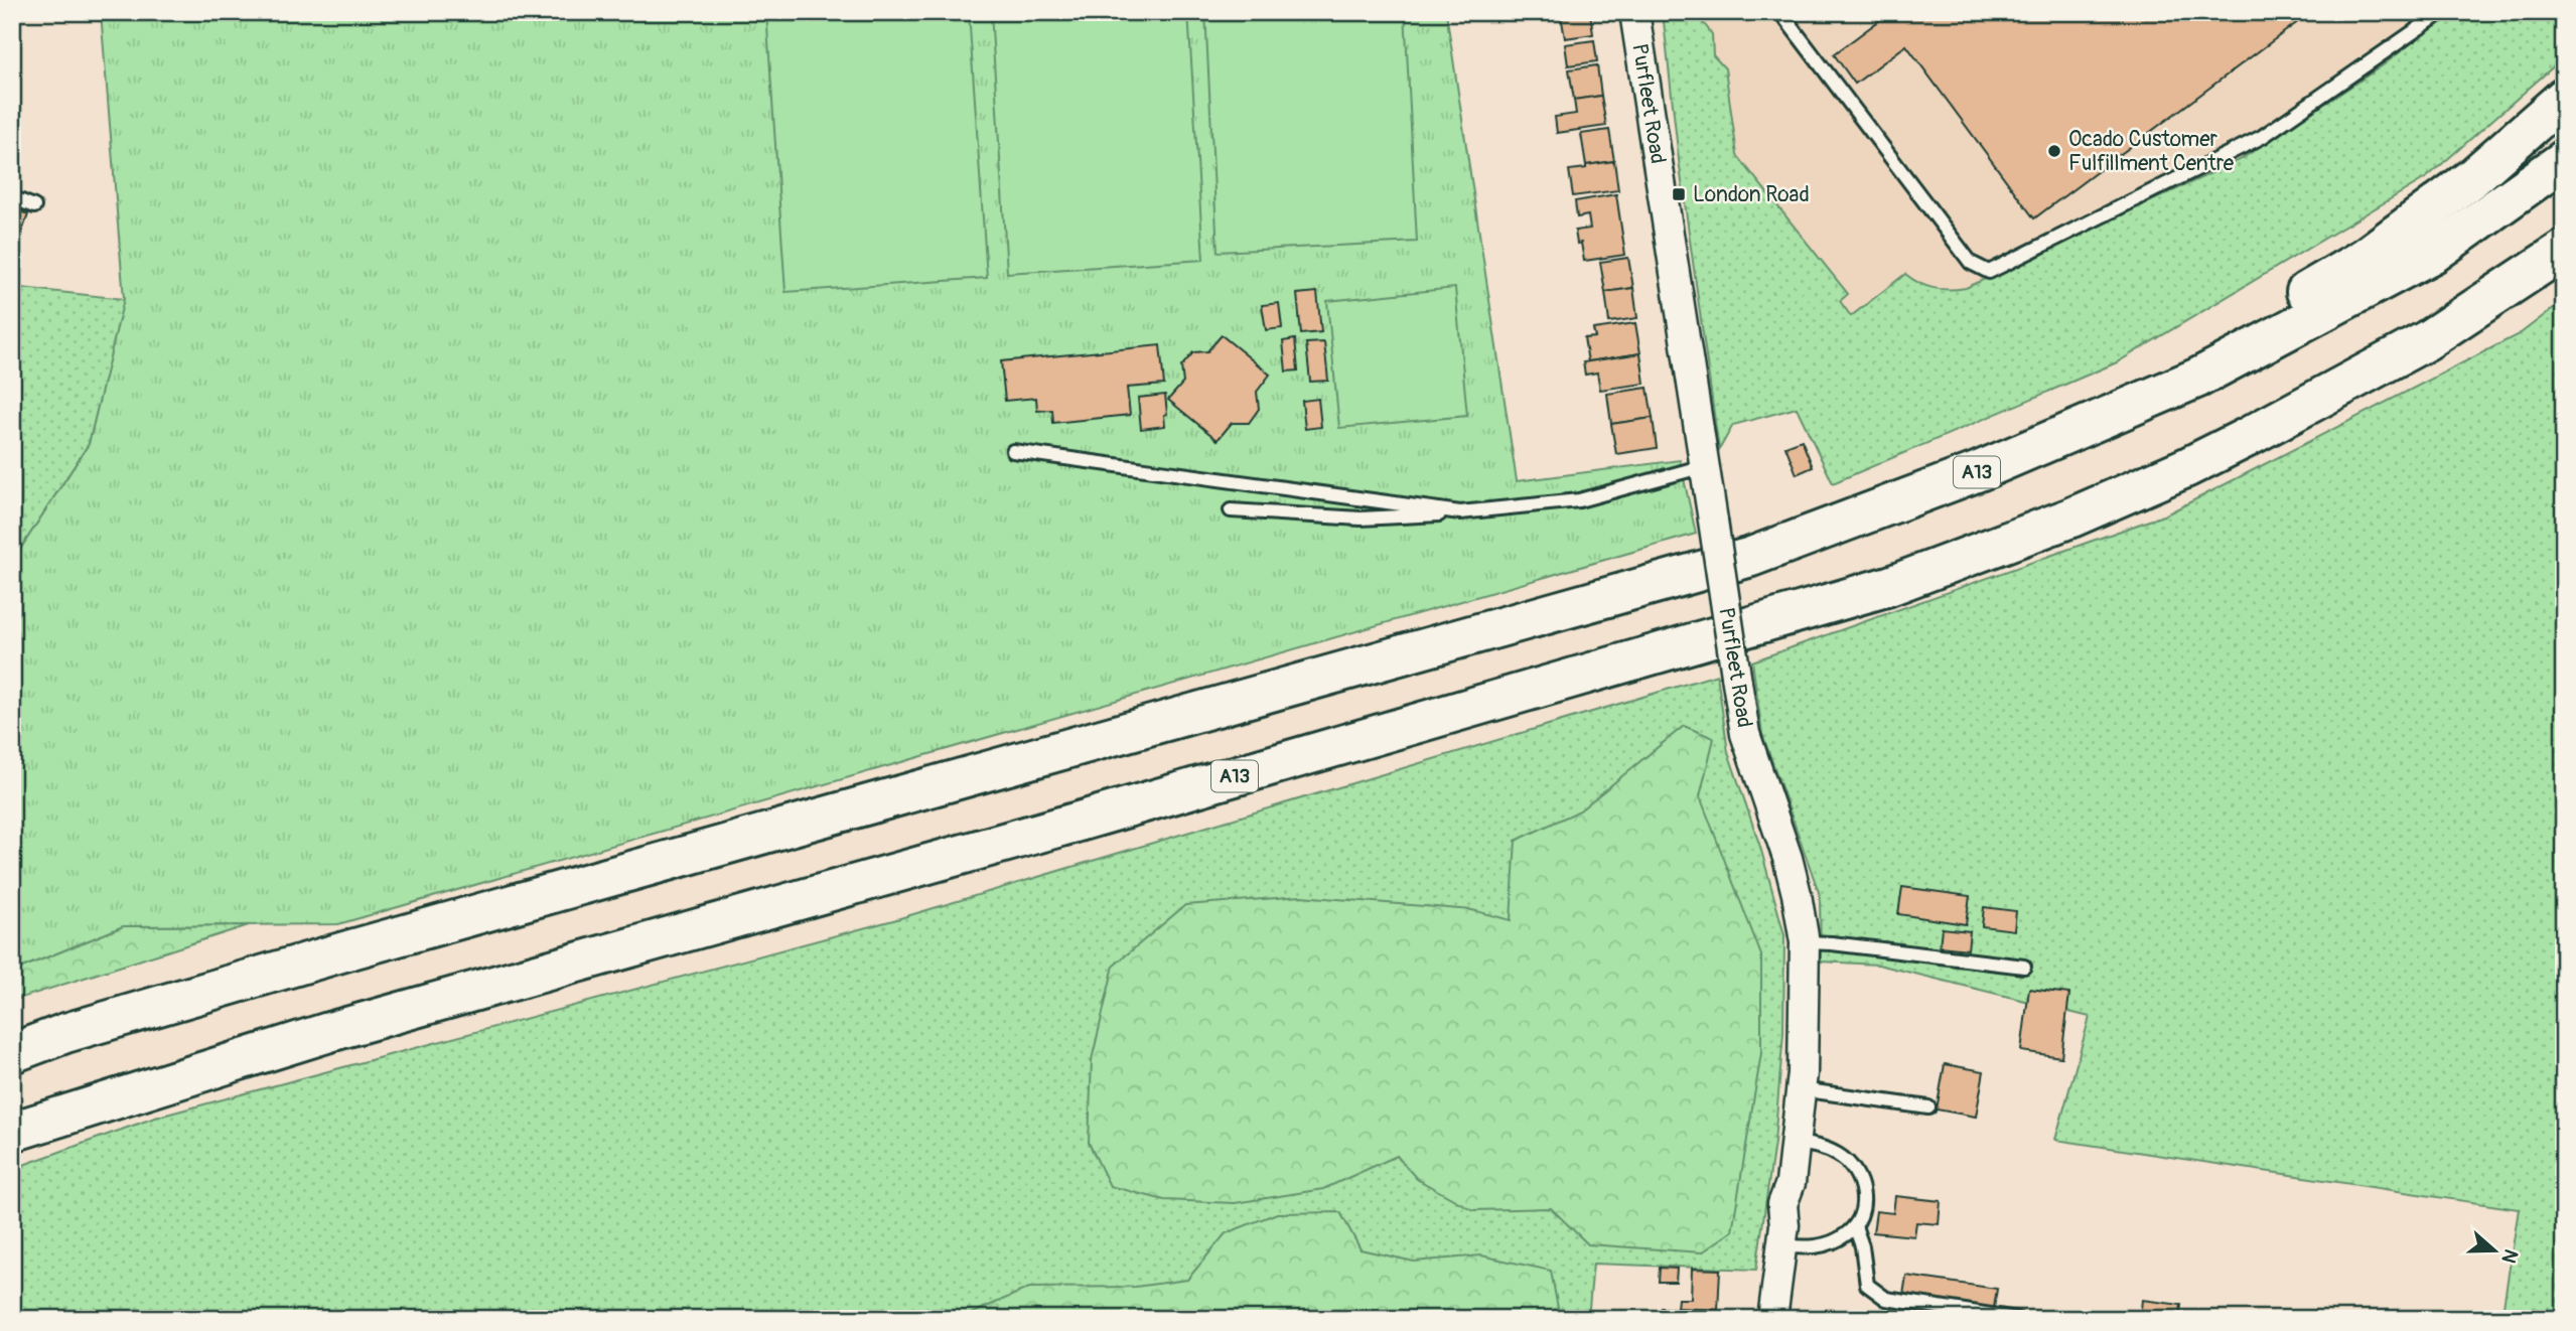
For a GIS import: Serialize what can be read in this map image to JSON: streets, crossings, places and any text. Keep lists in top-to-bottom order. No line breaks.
{"streets":{"highway":["A13"],"street":["Purfleet Road"]},"places":{"other":["Ocado Customer Fulfillment Centre"],"transit":["London Road"]},"north":"right"}
